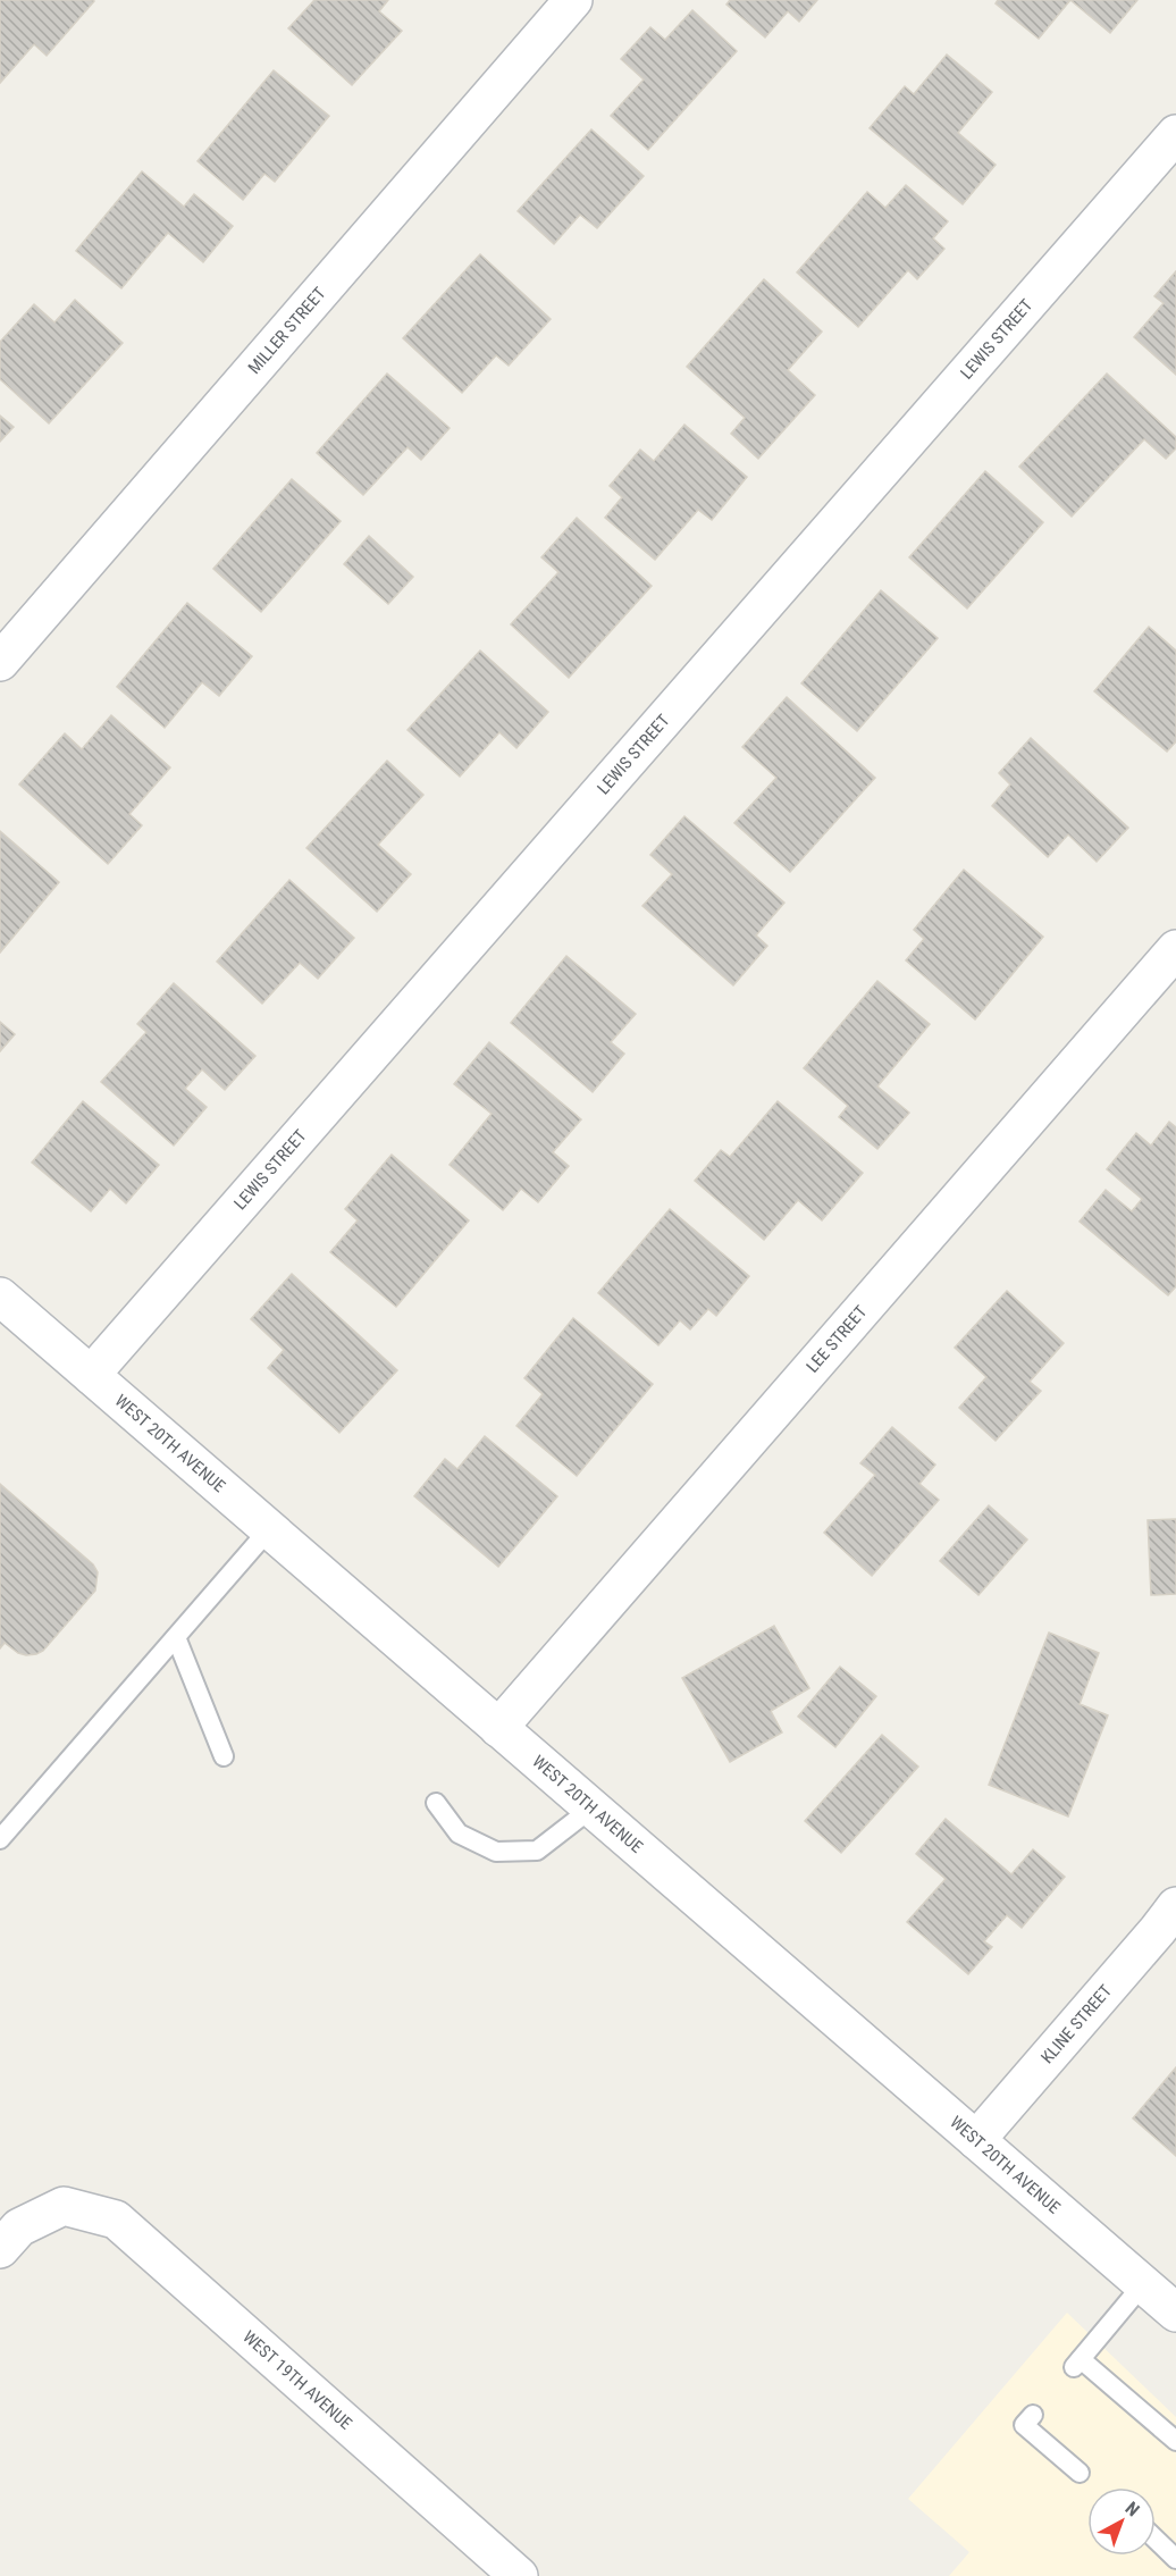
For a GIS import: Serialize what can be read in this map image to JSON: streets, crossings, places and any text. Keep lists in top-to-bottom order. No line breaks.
{"streets":{"street":["MILLER STREET","LEWIS STREET","LEE STREET","WEST 20TH AVENUE","KLINE STREET","WEST 19TH AVENUE"]},"crossings":[["LEWIS STREET","WEST 20TH AVENUE"],["LEE STREET","WEST 20TH AVENUE"],["WEST 20TH AVENUE","KLINE STREET"]],"north":"top right"}
